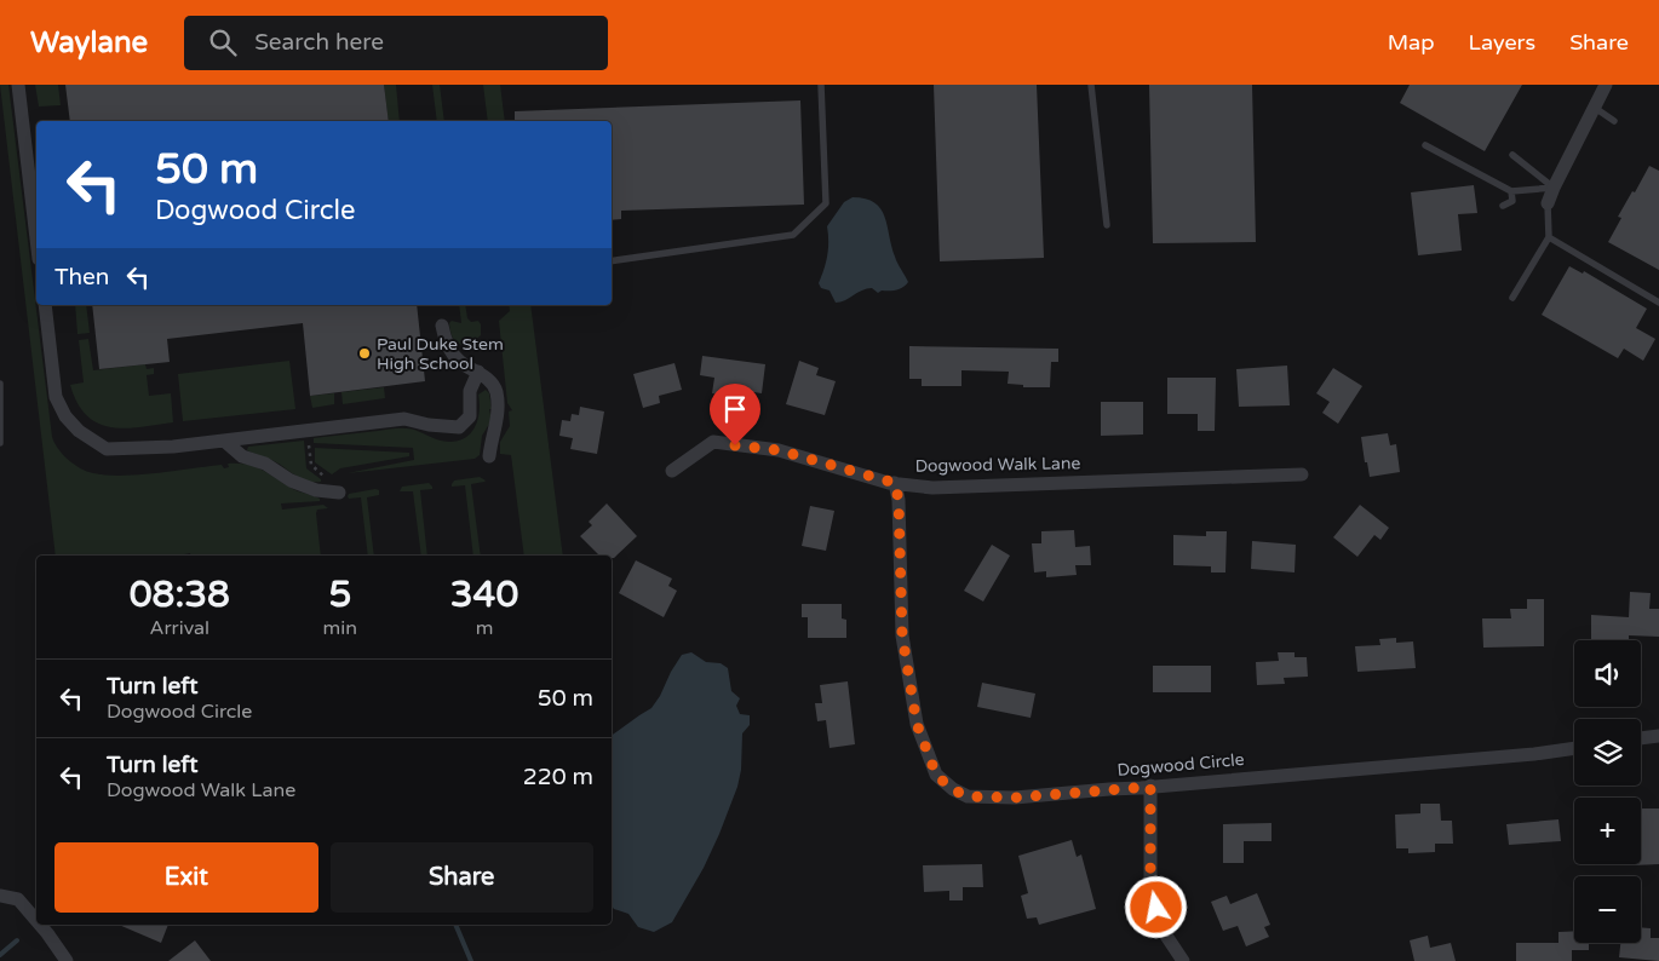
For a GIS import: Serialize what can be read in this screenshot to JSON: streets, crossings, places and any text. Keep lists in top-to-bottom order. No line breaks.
{"streets":{"street":["Dogwood Walk Lane","Dogwood Circle"]},"crossings":[["Dogwood Walk Lane","Dogwood Circle"]],"places":["Paul Duke Stem High School"],"page":{"header":"Waylane","search":"Search here","nav":["Map","Layers","Share"],"turn":["50 m","Dogwood Circle"],"then":"Then","eta":["08:38","Arrival","5","min","340","m"],"map_buttons":["+","−"],"list":[{"name":"Turn left","note":"Dogwood Circle","value":"50 m"},{"name":"Turn left","note":"Dogwood Walk Lane","value":"220 m"}],"buttons":["Exit","Share"]}}
